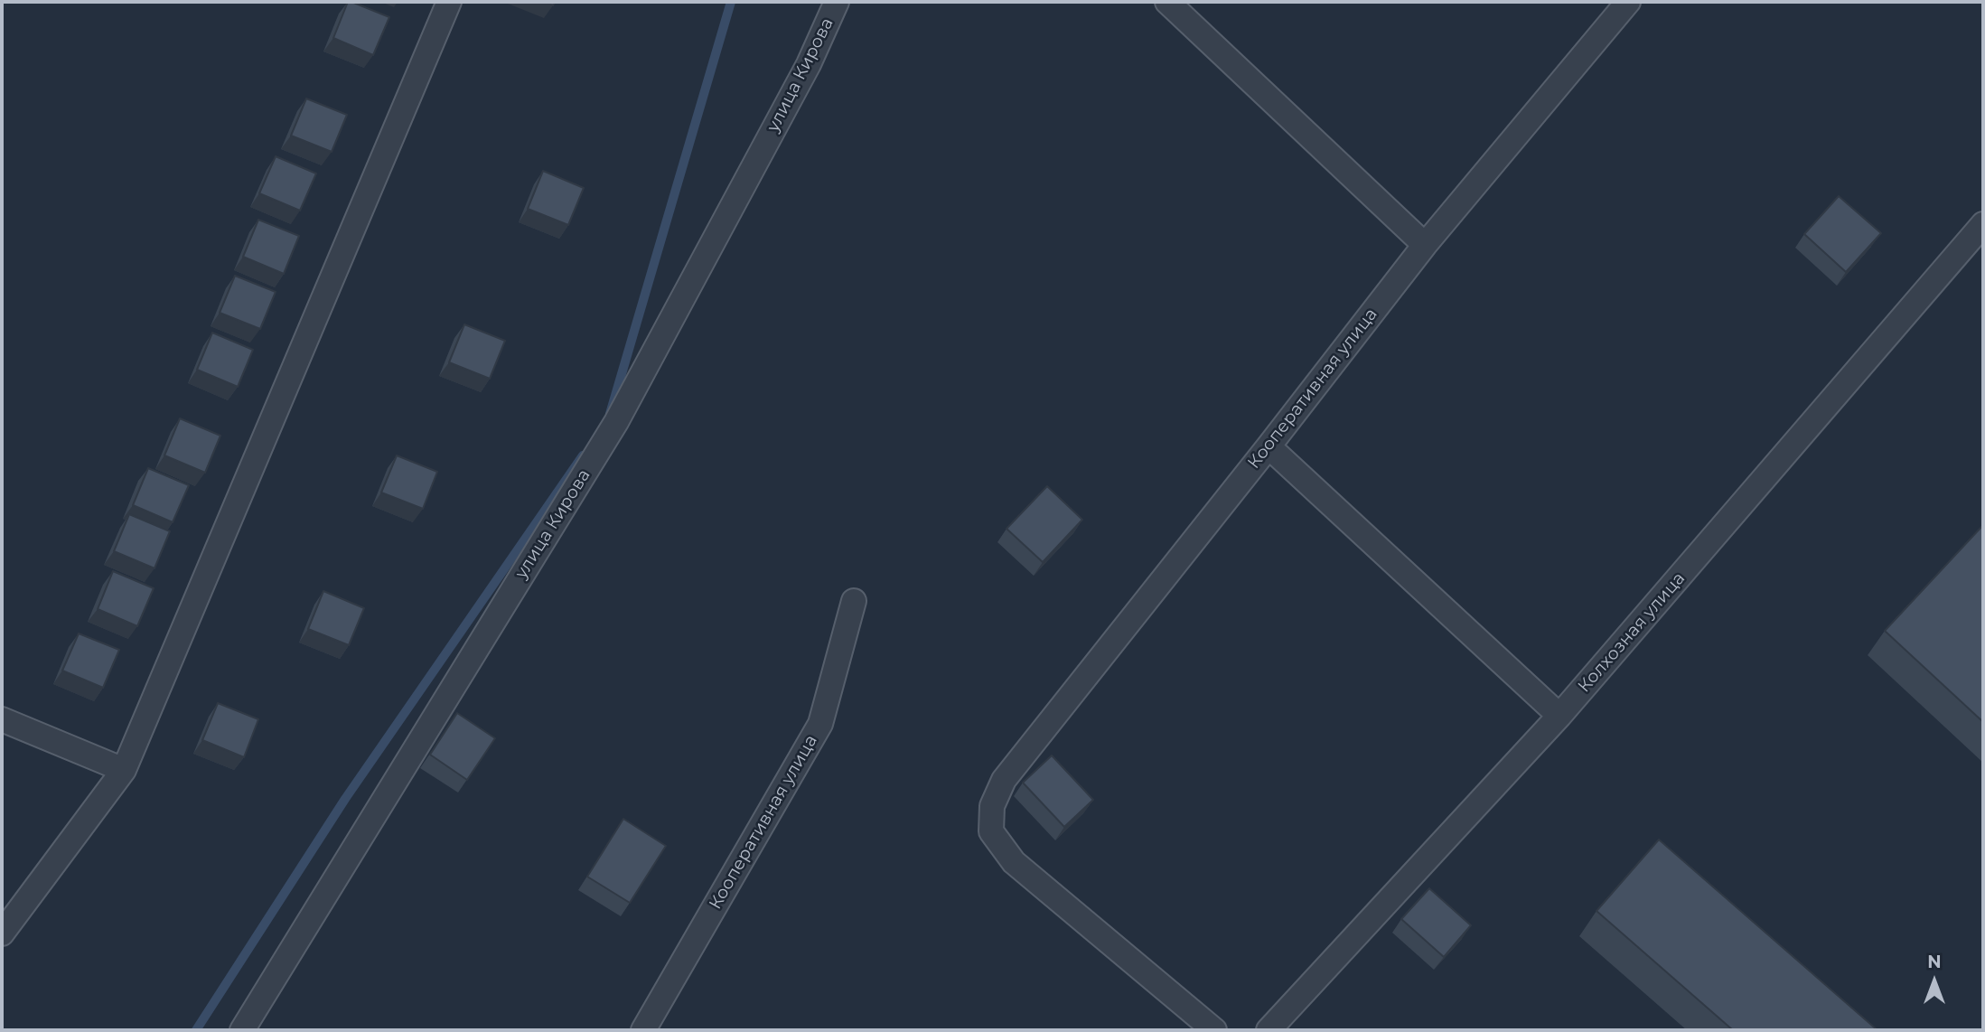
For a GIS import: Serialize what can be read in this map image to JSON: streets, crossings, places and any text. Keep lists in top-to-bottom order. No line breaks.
{"streets":{"street":["улица Кирова","Кооперативная улица","Колхозная улица"]},"north":"top"}
